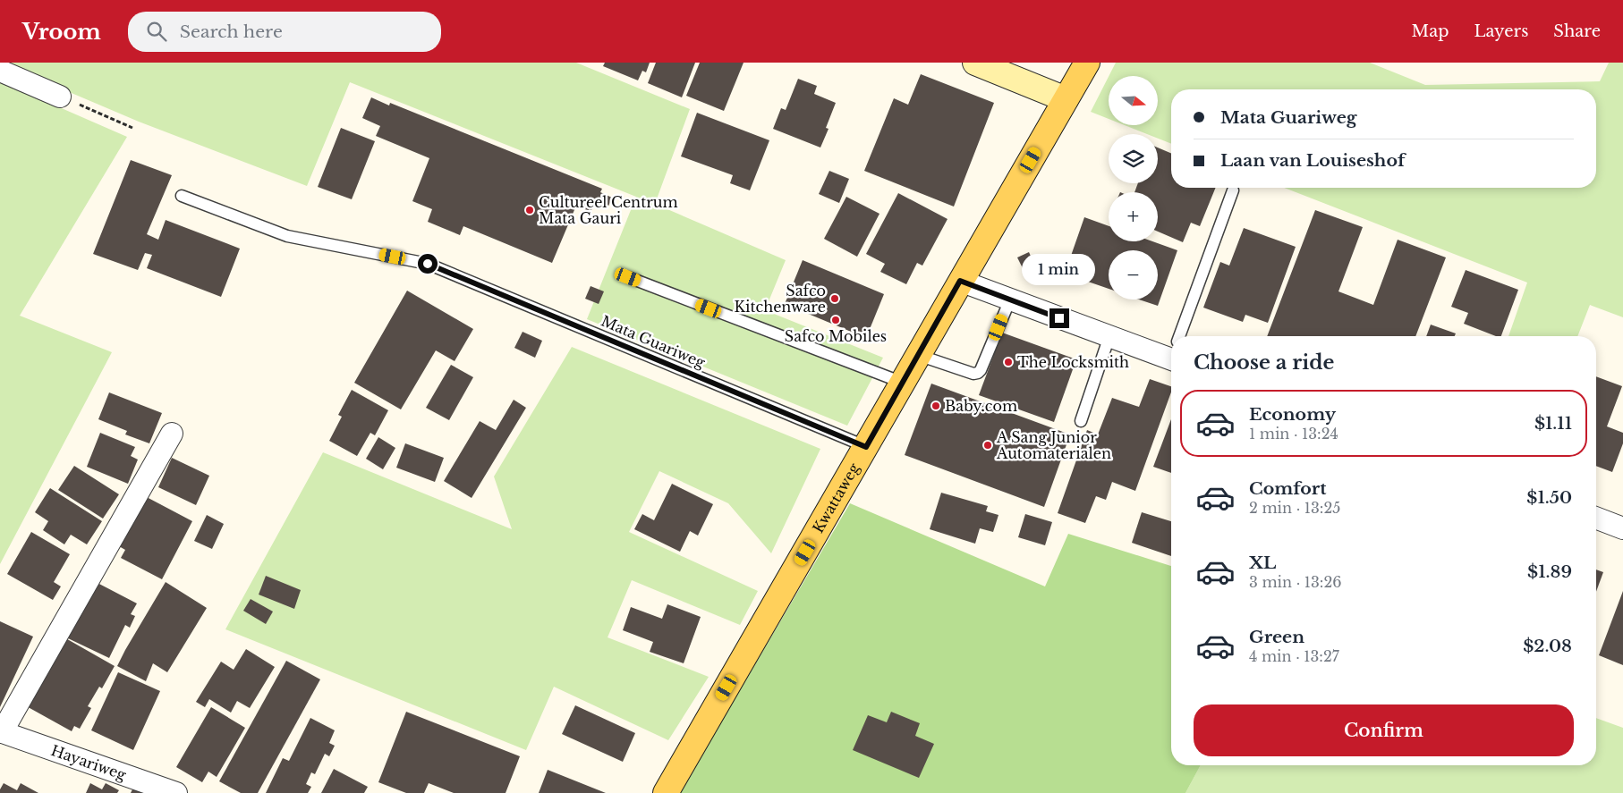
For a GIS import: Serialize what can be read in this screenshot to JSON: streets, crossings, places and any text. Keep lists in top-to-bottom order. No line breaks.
{"streets":{"main road":["Kwattaweg"],"street":["Hayariweg"],"lane":["Mata Guariweg"]},"crossings":[["Mata Guariweg","Kwattaweg"]],"places":["Cultureel Centrum Mata Gauri","Safco Kitchenware","Safco Mobiles","The Locksmith","Baby.com","A Sang Junior Automaterialen"],"north":"right","page":{"header":"Vroom","search":"Search here","nav":["Map","Layers","Share"],"map_buttons":["+","−"],"banner":["Mata Guariweg","Laan van Louiseshof"],"bubble":"1 min","heading":"Choose a ride","list":[{"name":"Economy","note":"1 min · 13:24","value":"$1.11"},{"name":"Comfort","note":"2 min · 13:25","value":"$1.50"},{"name":"XL","note":"3 min · 13:26","value":"$1.89"},{"name":"Green","note":"4 min · 13:27","value":"$2.08"}],"buttons":"Confirm"}}
